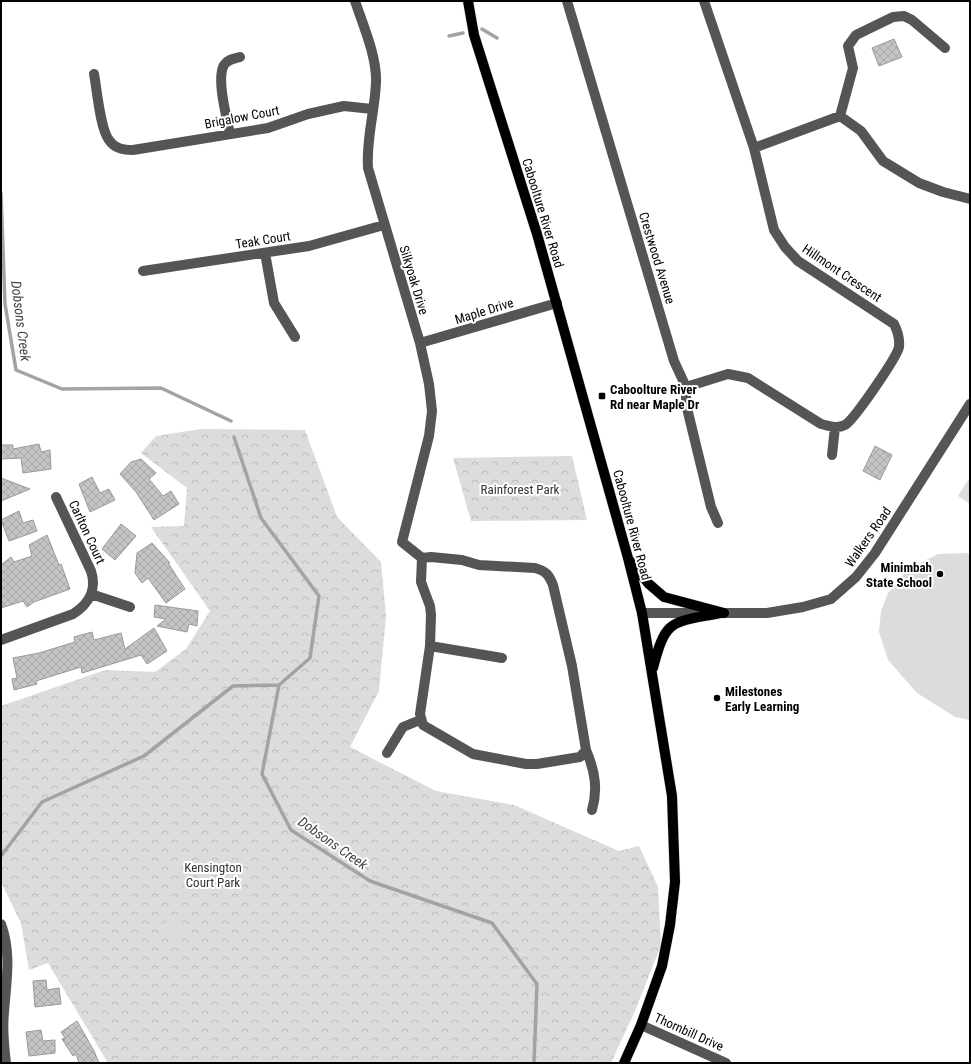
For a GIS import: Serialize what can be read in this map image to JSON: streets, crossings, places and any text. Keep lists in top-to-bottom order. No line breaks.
{"streets":{"main road":["Caboolture River Road"],"street":["Brigalow Court","Teak Court","Crestwood Avenue","Hillmont Crescent","Silkyoak Drive","Maple Drive","Carlton Court","Walkers Road","Thornbill Drive"]},"crossings":[["Brigalow Court","Silkyoak Drive"],["Caboolture River Road","Maple Drive"],["Caboolture River Road","Walkers Road"],["Caboolture River Road","Thornbill Drive"],["Teak Court","Silkyoak Drive"],["Silkyoak Drive","Maple Drive"]],"water":["Dobsons Creek"],"parks":["Rainforest Park","Kensington Court Park"],"places":{"transit":["Caboolture River Rd near Maple Dr"],"other":["Minimbah State School","Milestones Early Learning"]}}
